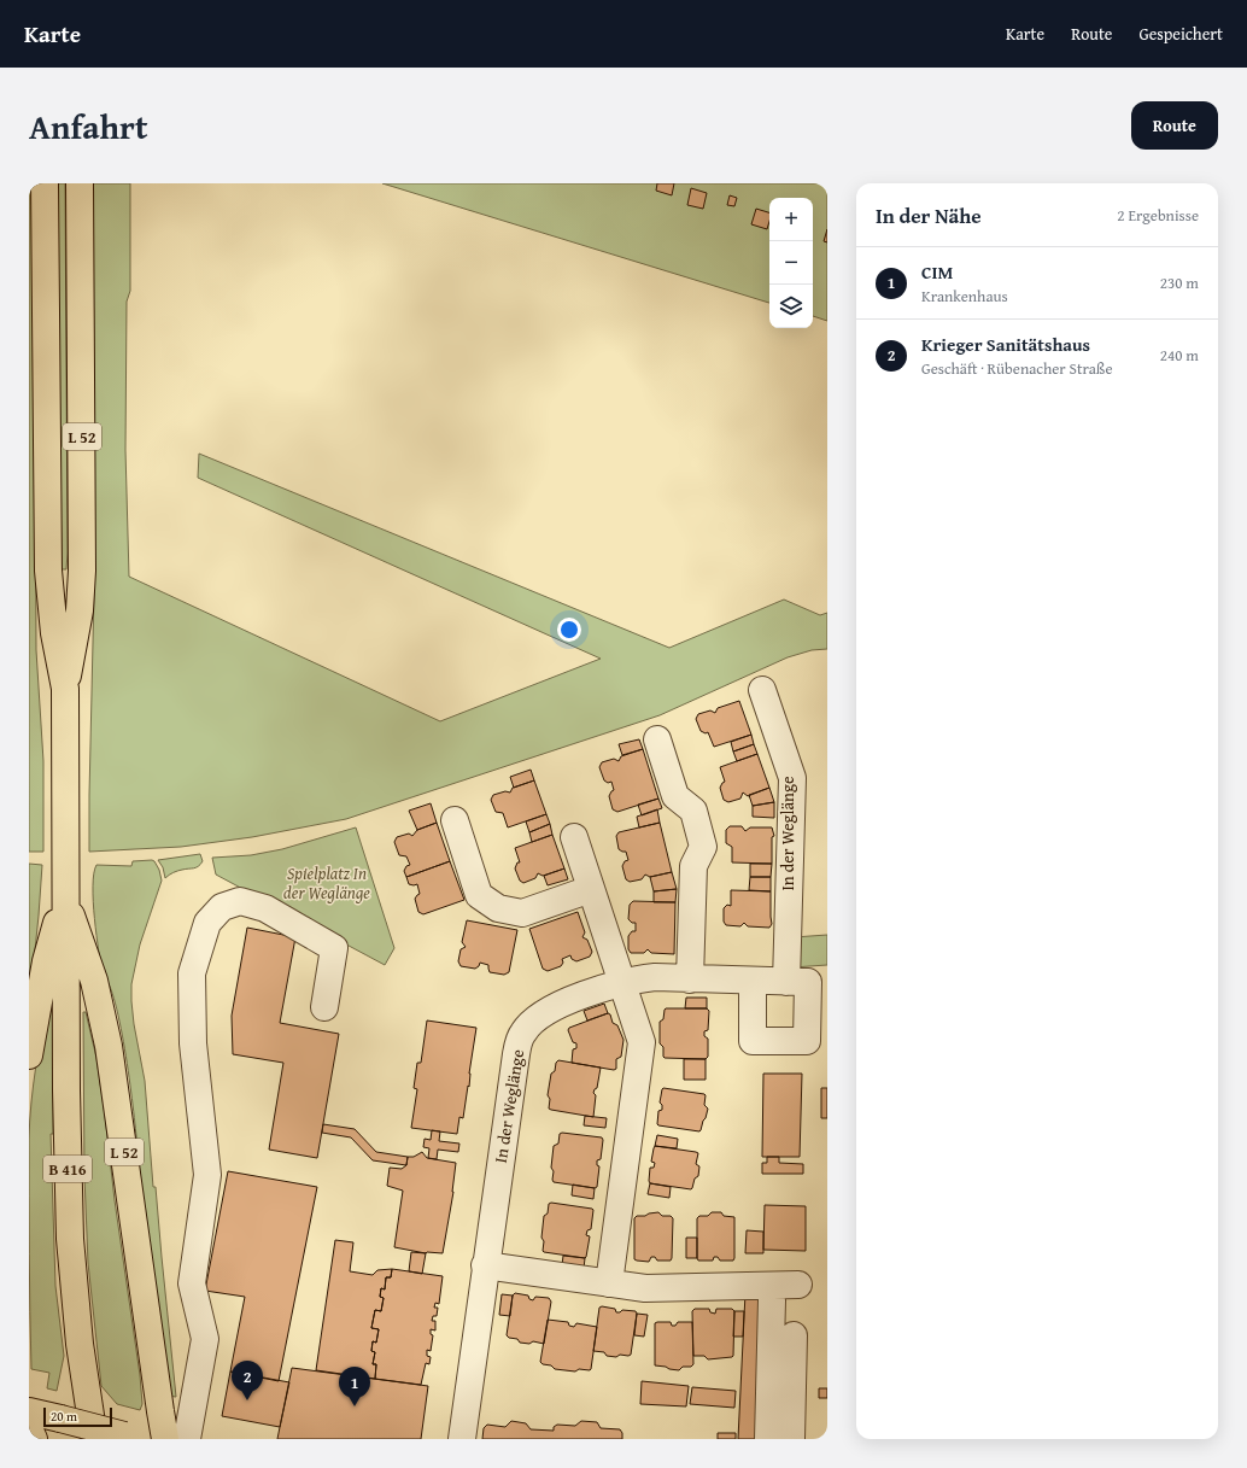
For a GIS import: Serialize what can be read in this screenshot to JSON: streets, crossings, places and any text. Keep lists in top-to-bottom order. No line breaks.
{"streets":{"main road":["L 52","B 416"],"street":["In der Weglänge"]},"crossings":[["L 52","B 416"]],"parks":["Spielplatz In der Weglänge"],"scale_bar":"20 m","page":{"header":"Karte","nav":["Karte","Route","Gespeichert"],"title":"Anfahrt","buttons":"Route","heading":["In der Nähe","2 Ergebnisse"],"map_buttons":["+","−"],"list":[{"mark":"1","name":"CIM","note":"Krankenhaus","value":"230 m"},{"mark":"2","name":"Krieger Sanitätshaus","note":"Geschäft · Rübenacher Straße","value":"240 m"}],"pins":["2","1"],"scale":"20 m"}}
